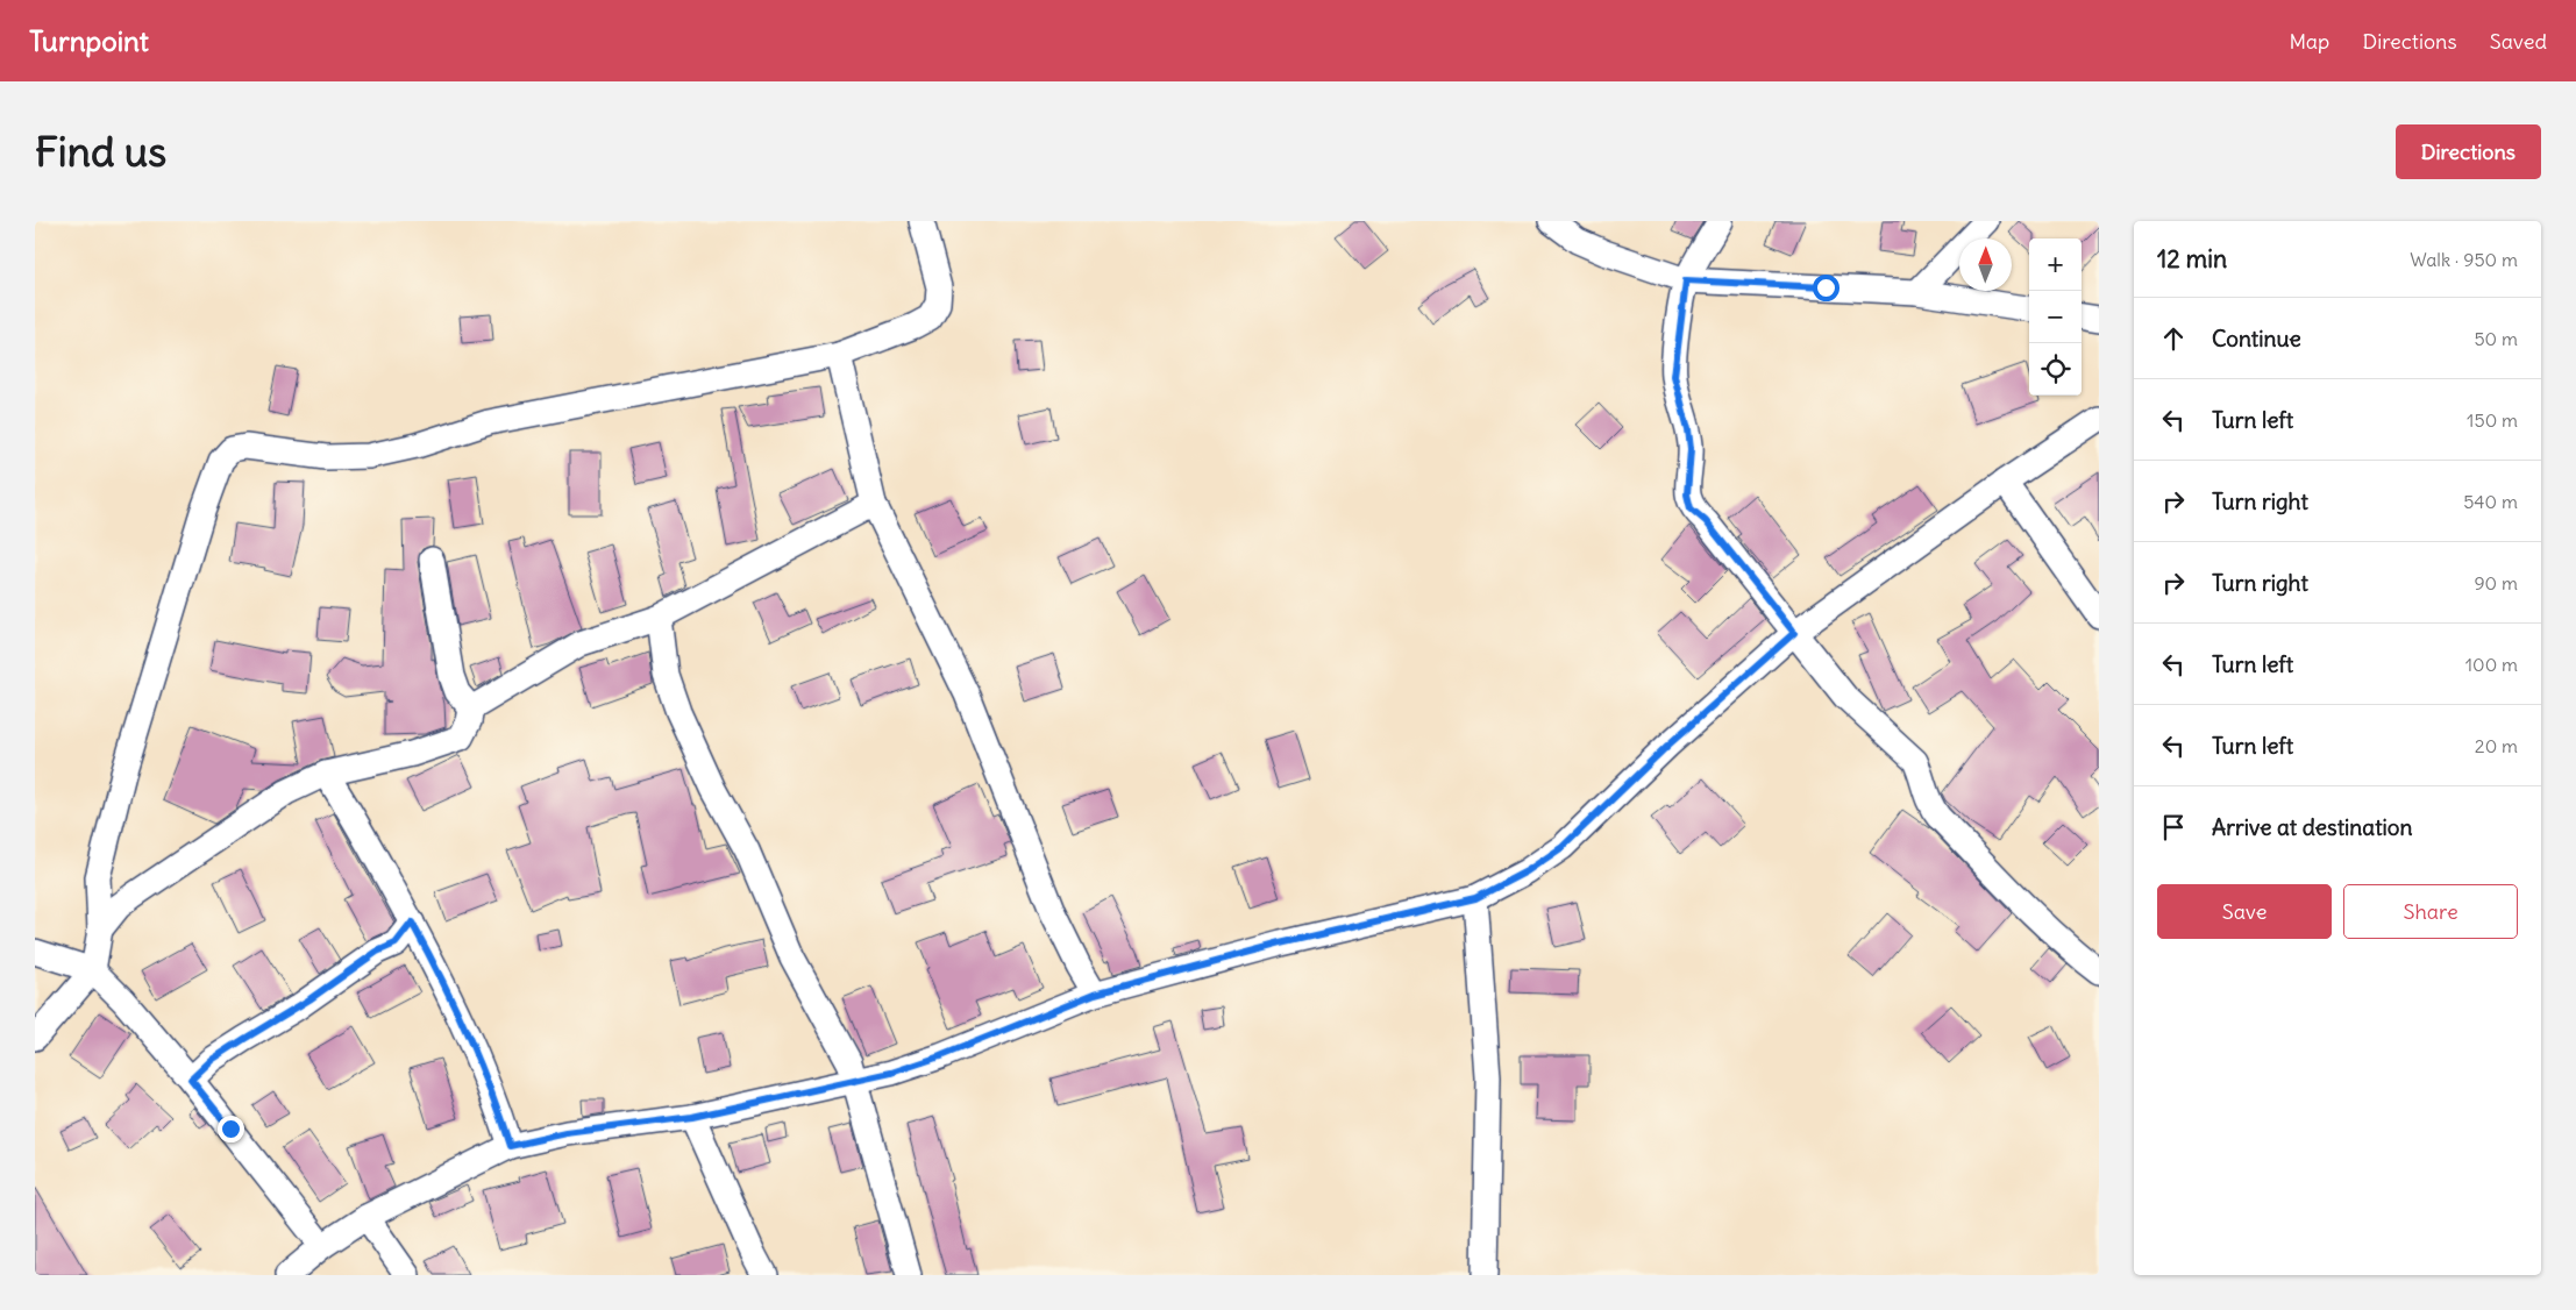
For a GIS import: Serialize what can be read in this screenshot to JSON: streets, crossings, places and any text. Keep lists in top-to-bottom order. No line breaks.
{"north":"top","page":{"header":"Turnpoint","nav":["Map","Directions","Saved"],"buttons":["Directions",["Save","Share"]],"title":"Find us","heading":["12 min","Walk · 950 m"],"map_buttons":["+","−"],"list":[["Continue","50 m"],["Turn left","150 m"],["Turn right","540 m"],["Turn right","90 m"],["Turn left","100 m"],["Turn left","20 m"],"Arrive at destination"]}}
